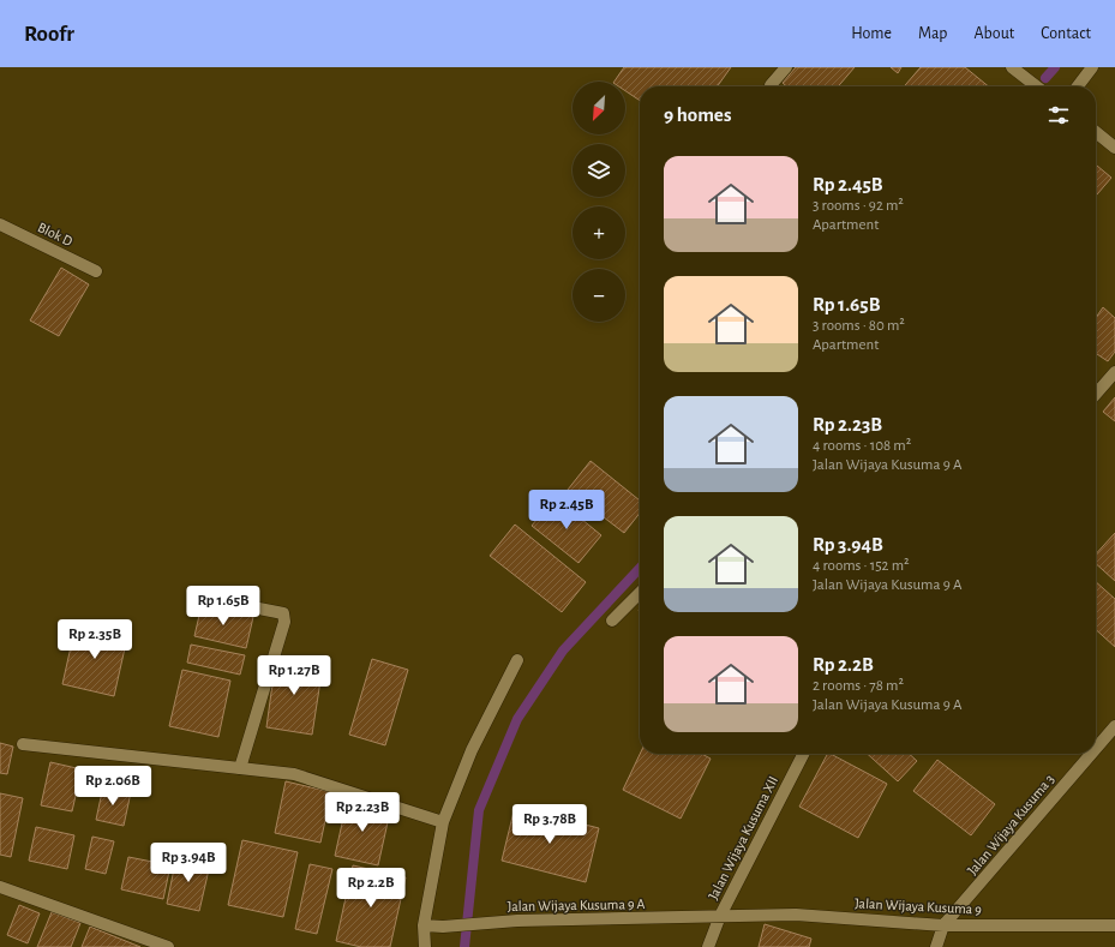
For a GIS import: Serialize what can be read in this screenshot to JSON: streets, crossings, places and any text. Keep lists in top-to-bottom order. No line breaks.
{"streets":{"street":["Blok D","Jalan Wijaya Kusuma 3","Jalan Wijaya Kusuma XII","Jalan Wijaya Kusuma 9 A","Jalan Wijaya Kusuma 9"]},"crossings":[["Jalan Wijaya Kusuma 3","Jalan Wijaya Kusuma 9"],["Jalan Wijaya Kusuma XII","Jalan Wijaya Kusuma 9 A"],["Jalan Wijaya Kusuma XII","Jalan Wijaya Kusuma 9"],["Jalan Wijaya Kusuma 9 A","Jalan Wijaya Kusuma 9"]],"north":"bottom left","page":{"header":"Roofr","nav":["Home","Map","About","Contact"],"map_buttons":["+","−"],"heading":"9 homes","list":[{"name":"Rp 2.45B","note":"3 rooms · 92 m² · Apartment"},{"name":"Rp 1.65B","note":"3 rooms · 80 m² · Apartment"},{"name":"Rp 2.23B","note":"4 rooms · 108 m² · Jalan Wijaya Kusuma 9 A"},{"name":"Rp 3.94B","note":"4 rooms · 152 m² · Jalan Wijaya Kusuma 9 A"},{"name":"Rp 2.2B","note":"2 rooms · 78 m² · Jalan Wijaya Kusuma 9 A"}],"price":["Rp 2.45B","Rp 1.65B","Rp 2.35B","Rp 1.27B","Rp 2.06B","Rp 2.23B","Rp 3.78B","Rp 3.94B","Rp 2.2B"]}}
